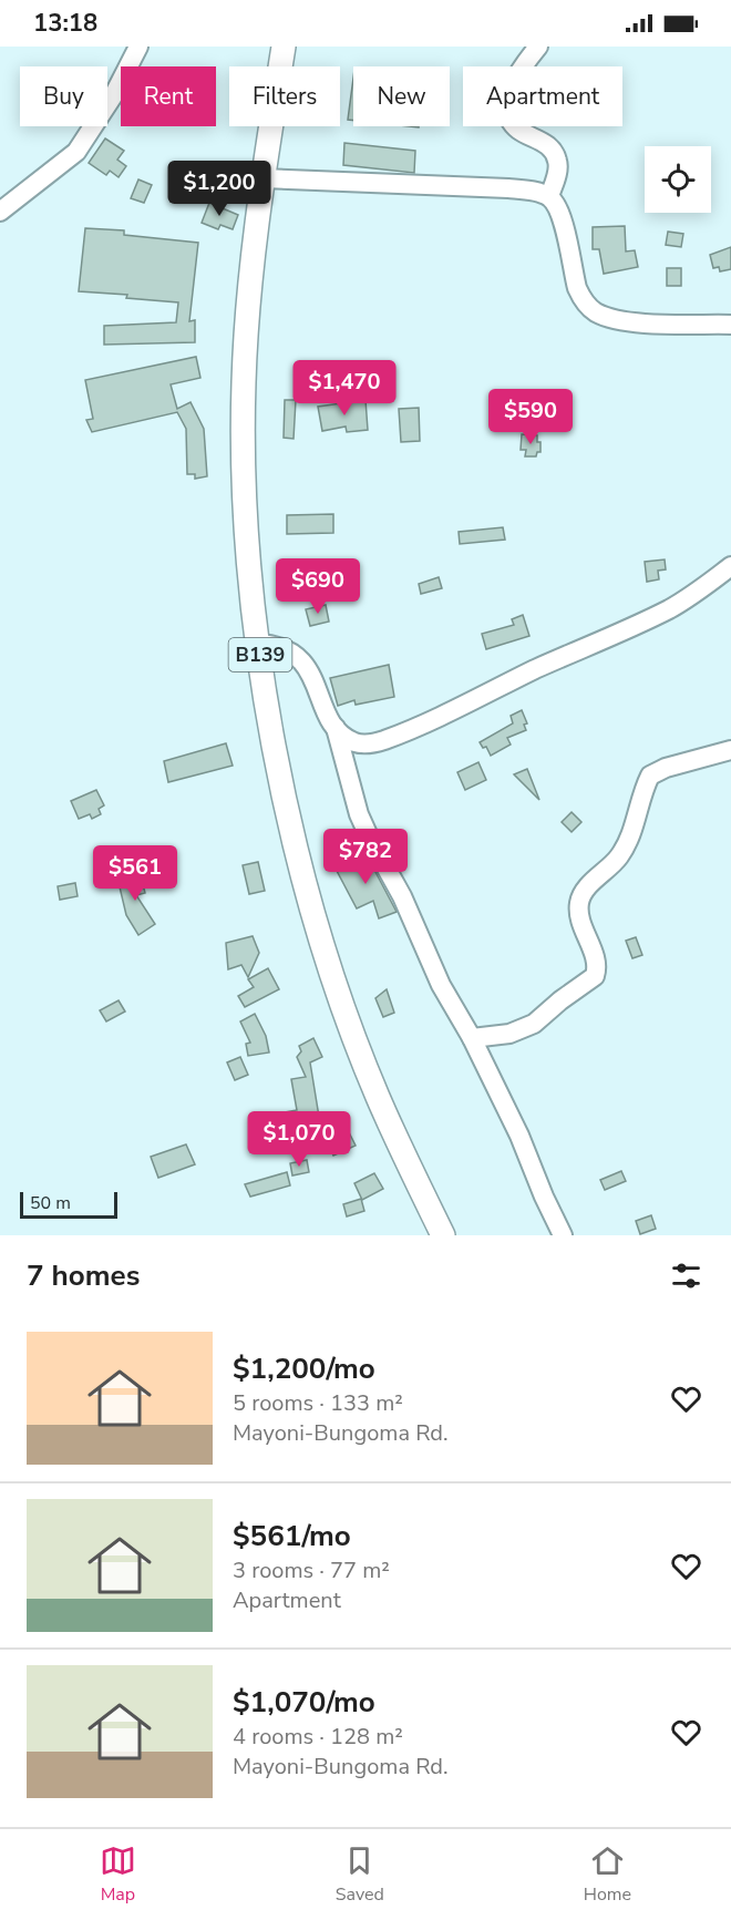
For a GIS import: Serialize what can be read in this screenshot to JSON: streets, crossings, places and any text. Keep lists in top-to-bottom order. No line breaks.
{"streets":{"main road":["B139"]},"scale_bar":"50 m","page":{"status":"13:18","chip":["Buy","Rent","Filters","New","Apartment"],"price":["$1,200","$1,470","$590","$690","$782","$561","$1,070"],"scale":"50 m","heading":"7 homes","list":[{"name":"$1,200/mo","note":"5 rooms · 133 m² · Mayoni-Bungoma Rd."},{"name":"$561/mo","note":"3 rooms · 77 m² · Apartment"},{"name":"$1,070/mo","note":"4 rooms · 128 m² · Mayoni-Bungoma Rd."}],"tabs":["Map","Saved","Home"]}}
